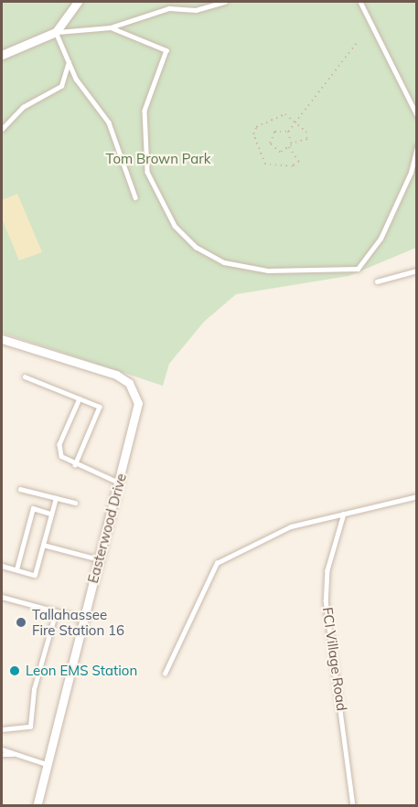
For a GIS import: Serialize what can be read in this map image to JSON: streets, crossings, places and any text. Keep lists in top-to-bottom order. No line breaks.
{"streets":{"street":["Easterwood Drive"],"lane":["FCI Village Road"]},"parks":["Tom Brown Park"],"places":["Tallahassee Fire Station 16","Leon EMS Station"]}
